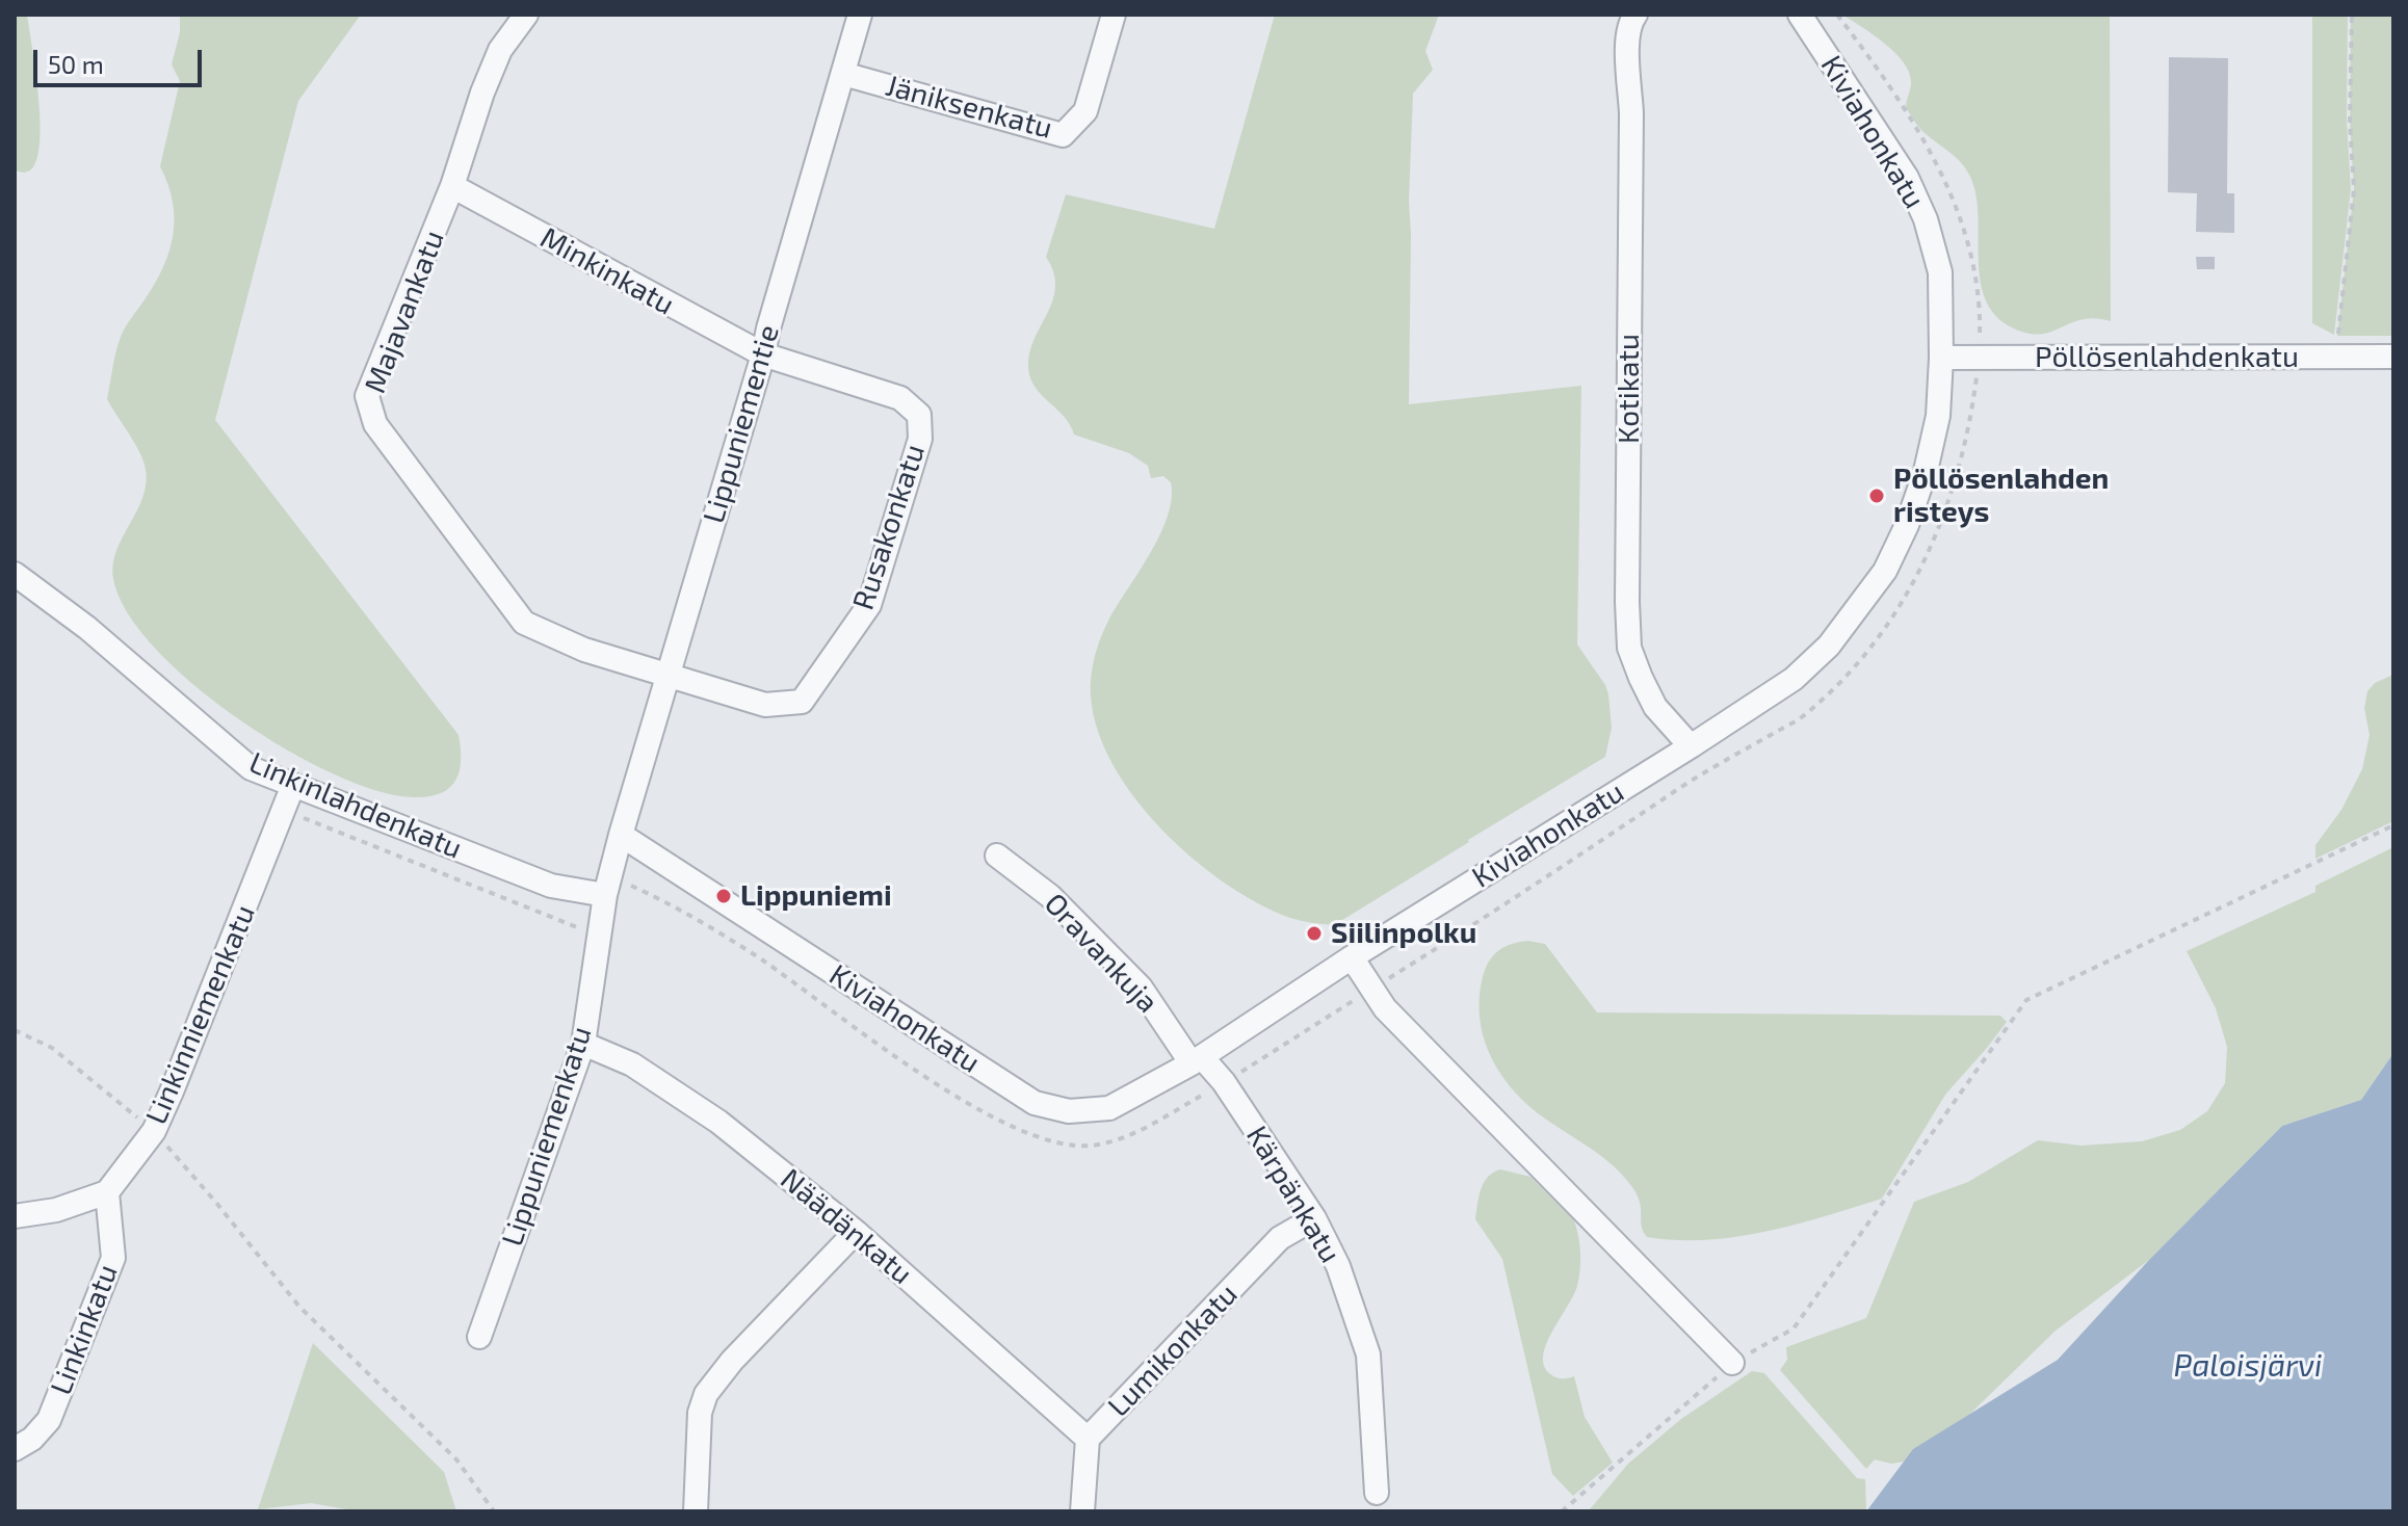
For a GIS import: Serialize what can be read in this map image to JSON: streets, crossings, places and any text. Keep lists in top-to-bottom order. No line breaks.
{"streets":{"street":["Jäniksenkatu","Kiviahonkatu","Minkinkatu","Majavankatu","Pöllösenlahdenkatu","Kotikatu","Lippuniementie","Rusakonkatu","Linkinlahdenkatu","Oravankuja","Linkinniemenkatu","Lippuniemenkatu","Kärpänkatu","Näädänkatu","Linkinkatu","Lumikonkatu"]},"crossings":[["Jäniksenkatu","Lippuniementie"],["Kiviahonkatu","Pöllösenlahdenkatu"],["Kiviahonkatu","Kotikatu"],["Kiviahonkatu","Lippuniementie"],["Kiviahonkatu","Oravankuja"],["Kiviahonkatu","Lippuniemenkatu"],["Kiviahonkatu","Kärpänkatu"],["Minkinkatu","Majavankatu"],["Minkinkatu","Lippuniementie"],["Minkinkatu","Rusakonkatu"],["Majavankatu","Lippuniementie"],["Majavankatu","Rusakonkatu"],["Lippuniementie","Rusakonkatu"],["Lippuniementie","Lippuniemenkatu"],["Linkinlahdenkatu","Linkinniemenkatu"],["Linkinlahdenkatu","Lippuniemenkatu"],["Oravankuja","Kärpänkatu"],["Linkinniemenkatu","Linkinkatu"],["Lippuniemenkatu","Näädänkatu"],["Kärpänkatu","Lumikonkatu"],["Näädänkatu","Lumikonkatu"]],"water":["Paloisjärvi"],"places":["Pöllösenlahden risteys","Lippuniemi","Siilinpolku"],"scale_bar":"50 m"}
